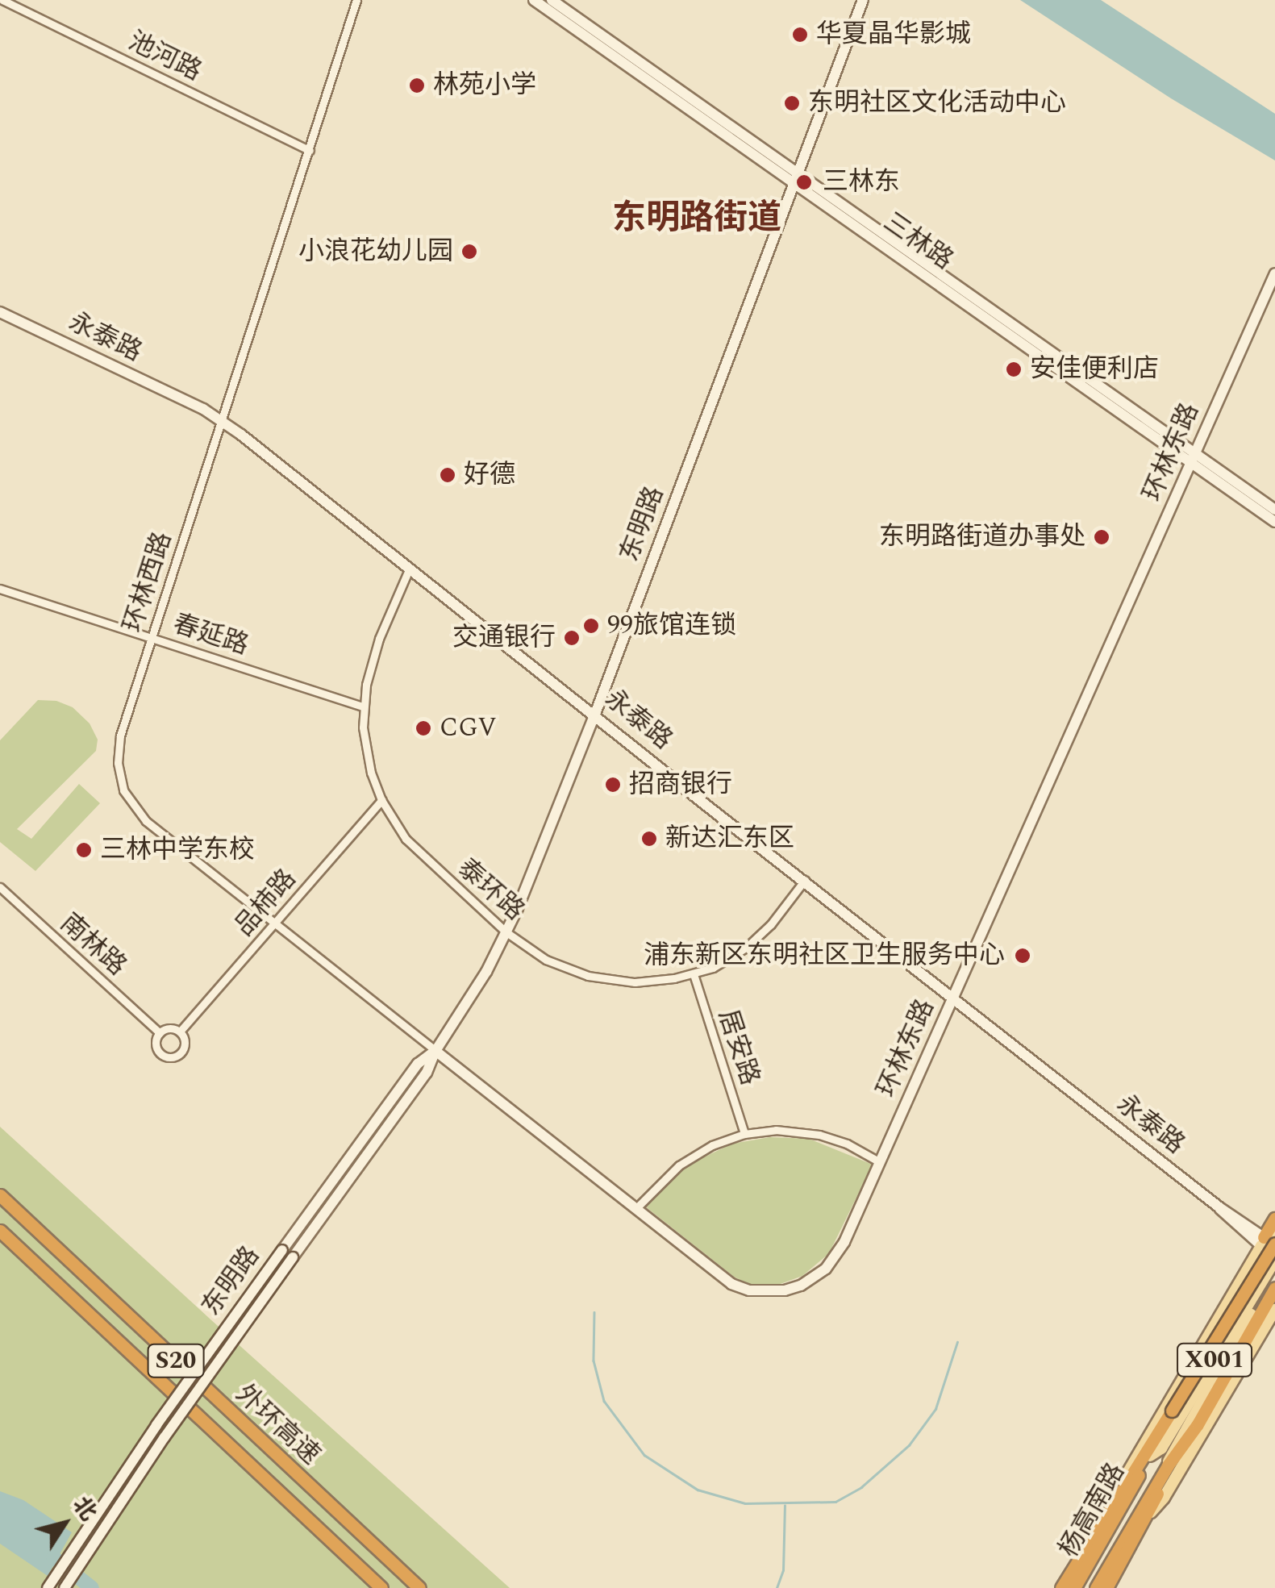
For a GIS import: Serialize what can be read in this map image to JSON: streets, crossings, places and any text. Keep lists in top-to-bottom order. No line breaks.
{"streets":{"highway":["X001","S20","外环高速","杨高南路"],"main road":["三林路","永泰路","环林东路","东明路"],"street":["池河路","环林西路","春延路","泰环路","品柿路","南林路","居安路"]},"crossings":[["池河路","环林西路"],["三林路","环林东路"],["三林路","东明路"],["永泰路","环林东路"],["永泰路","东明路"],["永泰路","环林西路"],["永泰路","泰环路"],["永泰路","杨高南路"],["环林东路","东明路"],["环林东路","环林西路"],["东明路","环林西路"],["东明路","泰环路"],["环林西路","春延路"],["环林西路","品柿路"],["春延路","泰环路"],["泰环路","品柿路"],["泰环路","居安路"],["品柿路","南林路"]],"districts":["东明路街道"],"places":["华夏晶华影城","林苑小学","东明社区文化活动中心","三林东","小浪花幼儿园","安佳便利店","好德","东明路街道办事处","99旅馆连锁","交通银行","CGV","招商银行","新达汇东区","三林中学东校","浦东新区东明社区卫生服务中心"],"north":"top right"}
